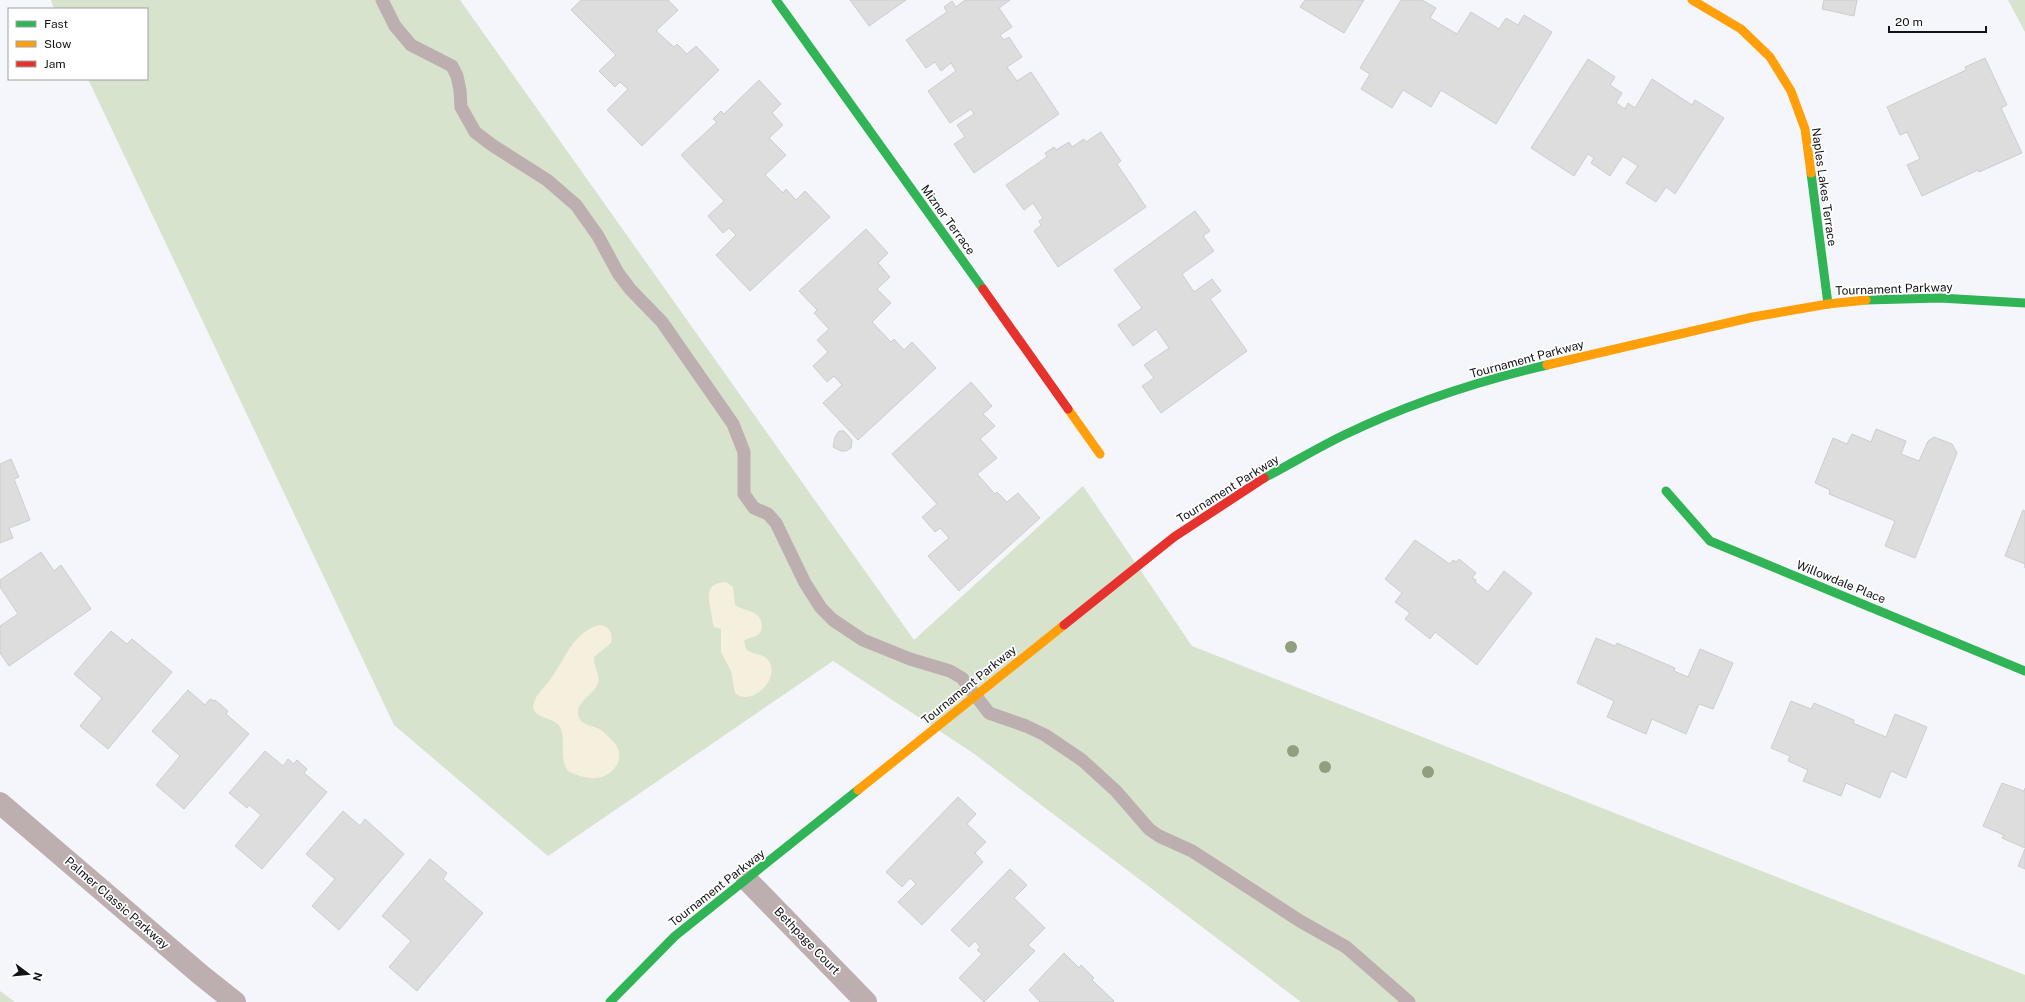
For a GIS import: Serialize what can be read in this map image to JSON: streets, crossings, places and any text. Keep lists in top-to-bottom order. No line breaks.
{"streets":{"street":["Naples Lakes Terrace","Mizner Terrace","Tournament Parkway","Willowdale Place","Palmer Classic Parkway","Bethpage Court"]},"crossings":[["Naples Lakes Terrace","Tournament Parkway"],["Tournament Parkway","Bethpage Court"]],"legend":["Fast","Slow","Jam"],"scale_bar":"20 m","north":"right"}
